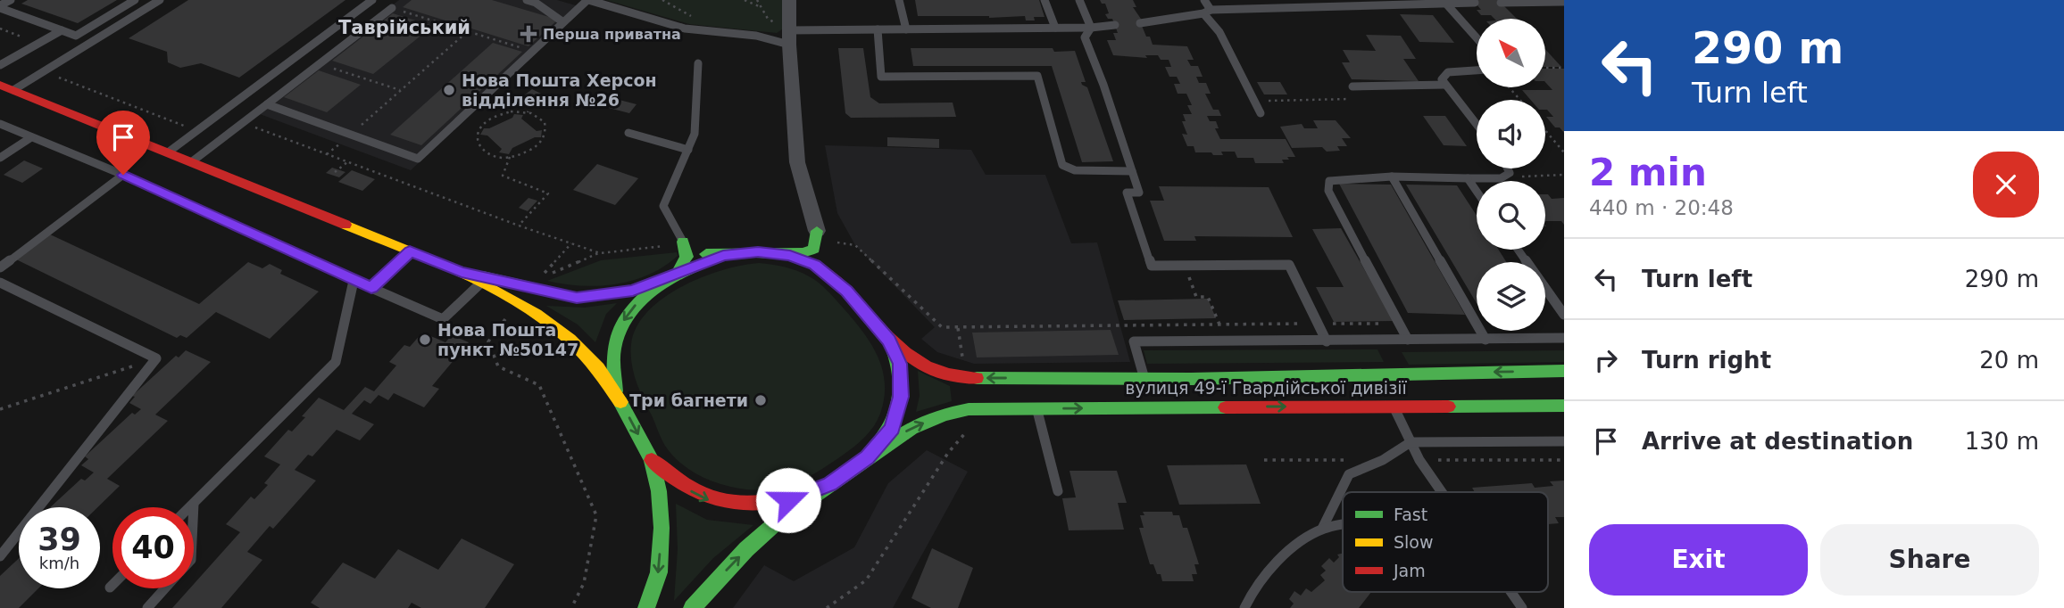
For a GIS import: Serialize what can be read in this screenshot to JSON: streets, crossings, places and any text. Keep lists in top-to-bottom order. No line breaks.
{"streets":{"street":["вулиця 49-ї Гвардійської дивізії"]},"districts":["Таврійський"],"places":{"health":["Перша приватна"],"other":["Нова Пошта Херсон відділення №26","Нова Пошта пункт №50147","Три багнети"]},"legend":["Fast","Slow","Jam"],"north":"top left","page":{"turn":["290 m","Turn left"],"heading":["2 min","440 m · 20:48"],"list":[{"name":"Turn left","value":"290 m"},{"name":"Turn right","value":"20 m"},{"name":"Arrive at destination","value":"130 m"}],"speed":"39 km/h","limit":"40","buttons":["Exit","Share"]}}
